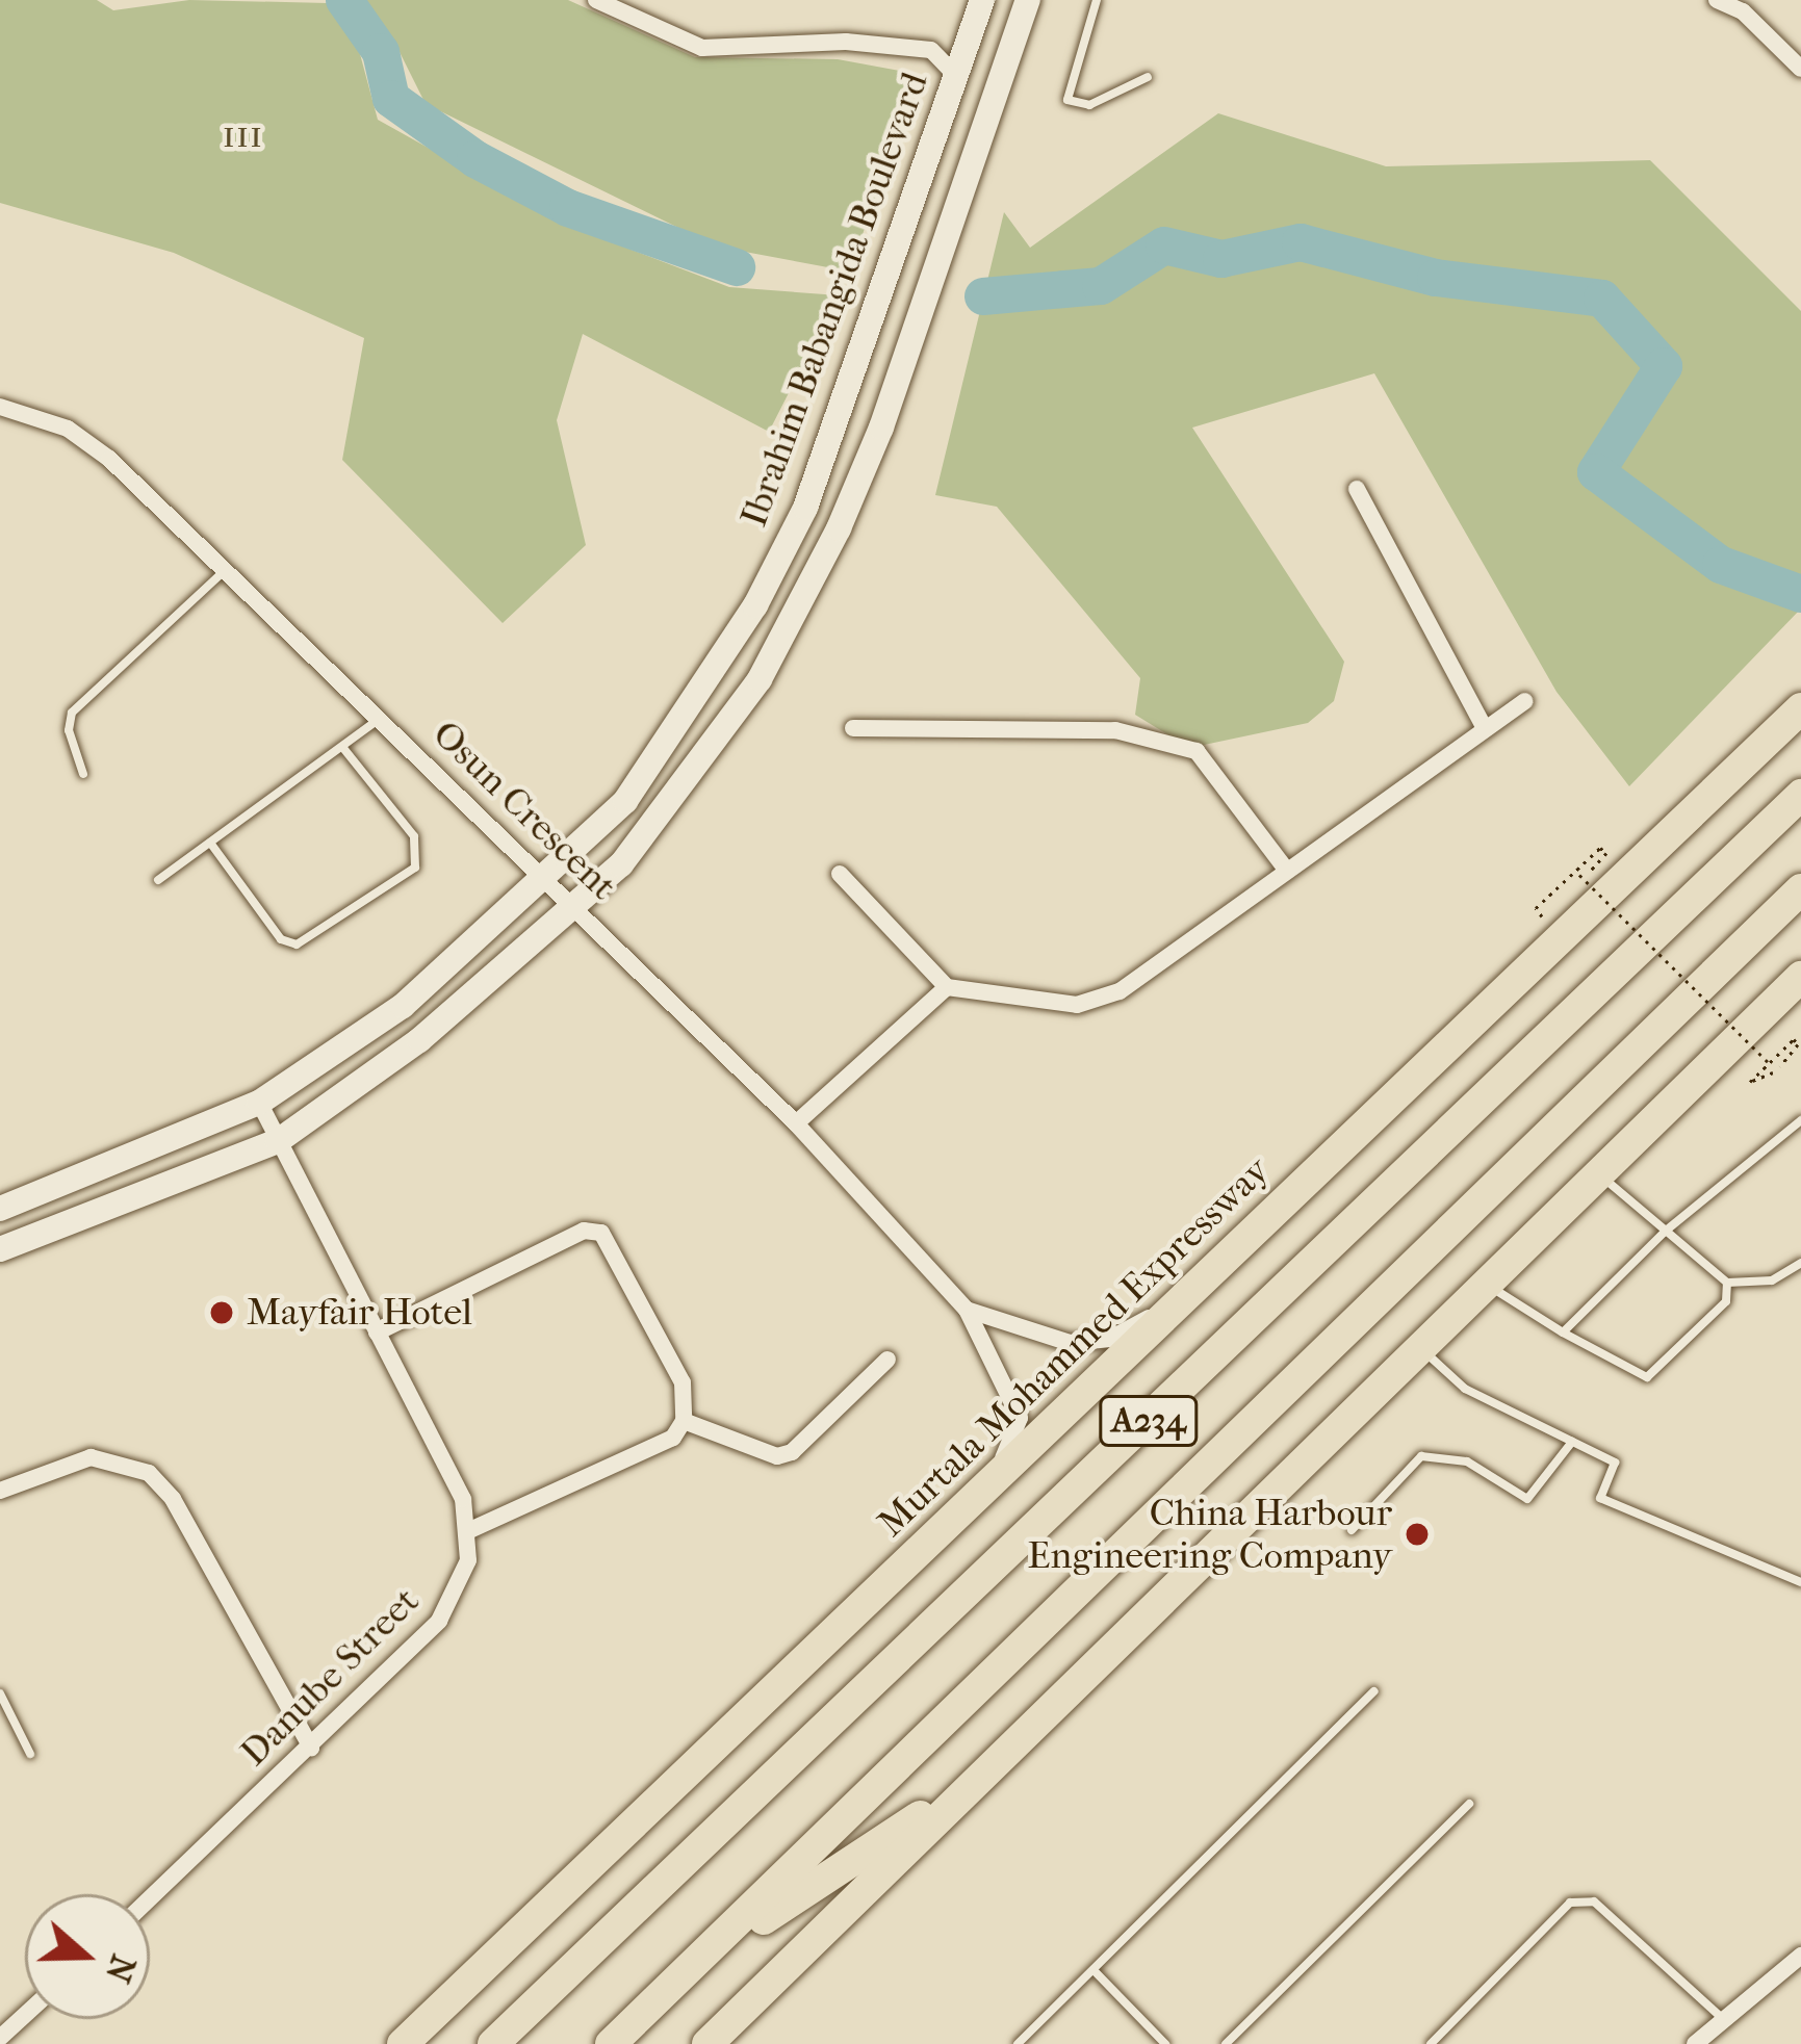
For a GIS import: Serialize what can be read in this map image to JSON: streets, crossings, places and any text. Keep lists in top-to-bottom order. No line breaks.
{"streets":{"highway":["Murtala Mohammed Expressway","A234"],"street":["Ibrahim Babangida Boulevard","Osun Crescent","Danube Street"]},"crossings":[["Ibrahim Babangida Boulevard","Osun Crescent"]],"parks":["111"],"places":["Mayfair Hotel","China Harbour Engineering Company"],"north":"right"}
